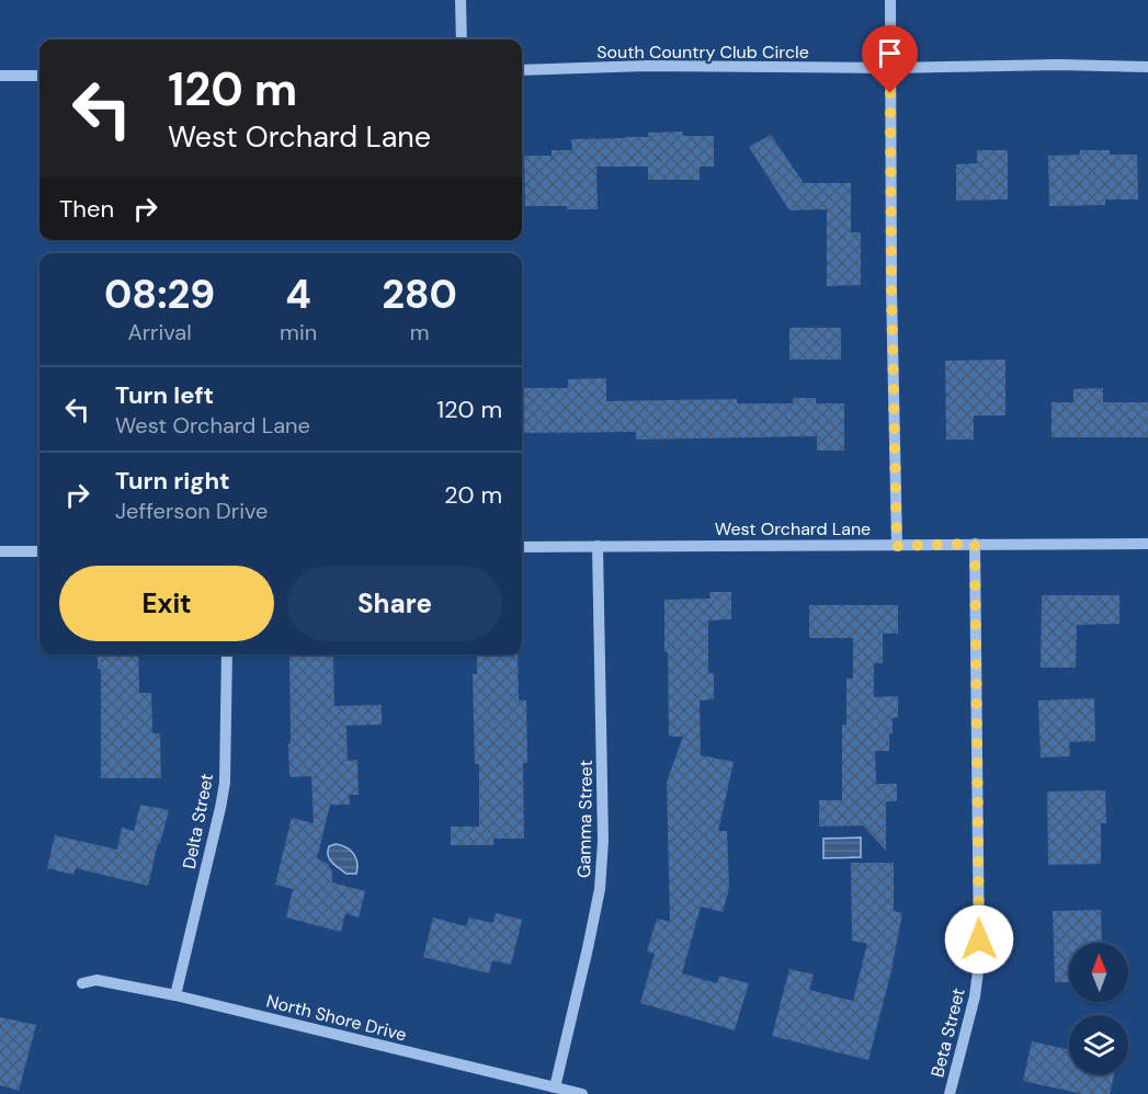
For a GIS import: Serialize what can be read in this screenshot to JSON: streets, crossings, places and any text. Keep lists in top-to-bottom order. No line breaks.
{"streets":{"street":["South Country Club Circle","West Orchard Lane","Gamma Street","Delta Street","North Shore Drive","Beta Street"]},"crossings":[["West Orchard Lane","Gamma Street"],["West Orchard Lane","Beta Street"],["Gamma Street","North Shore Drive"],["Delta Street","North Shore Drive"]],"north":"top","page":{"turn":["120 m","West Orchard Lane"],"then":"Then","eta":["08:29","Arrival","4","min","280","m"],"list":[{"name":"Turn left","note":"West Orchard Lane","value":"120 m"},{"name":"Turn right","note":"Jefferson Drive","value":"20 m"}],"buttons":["Exit","Share"]}}
